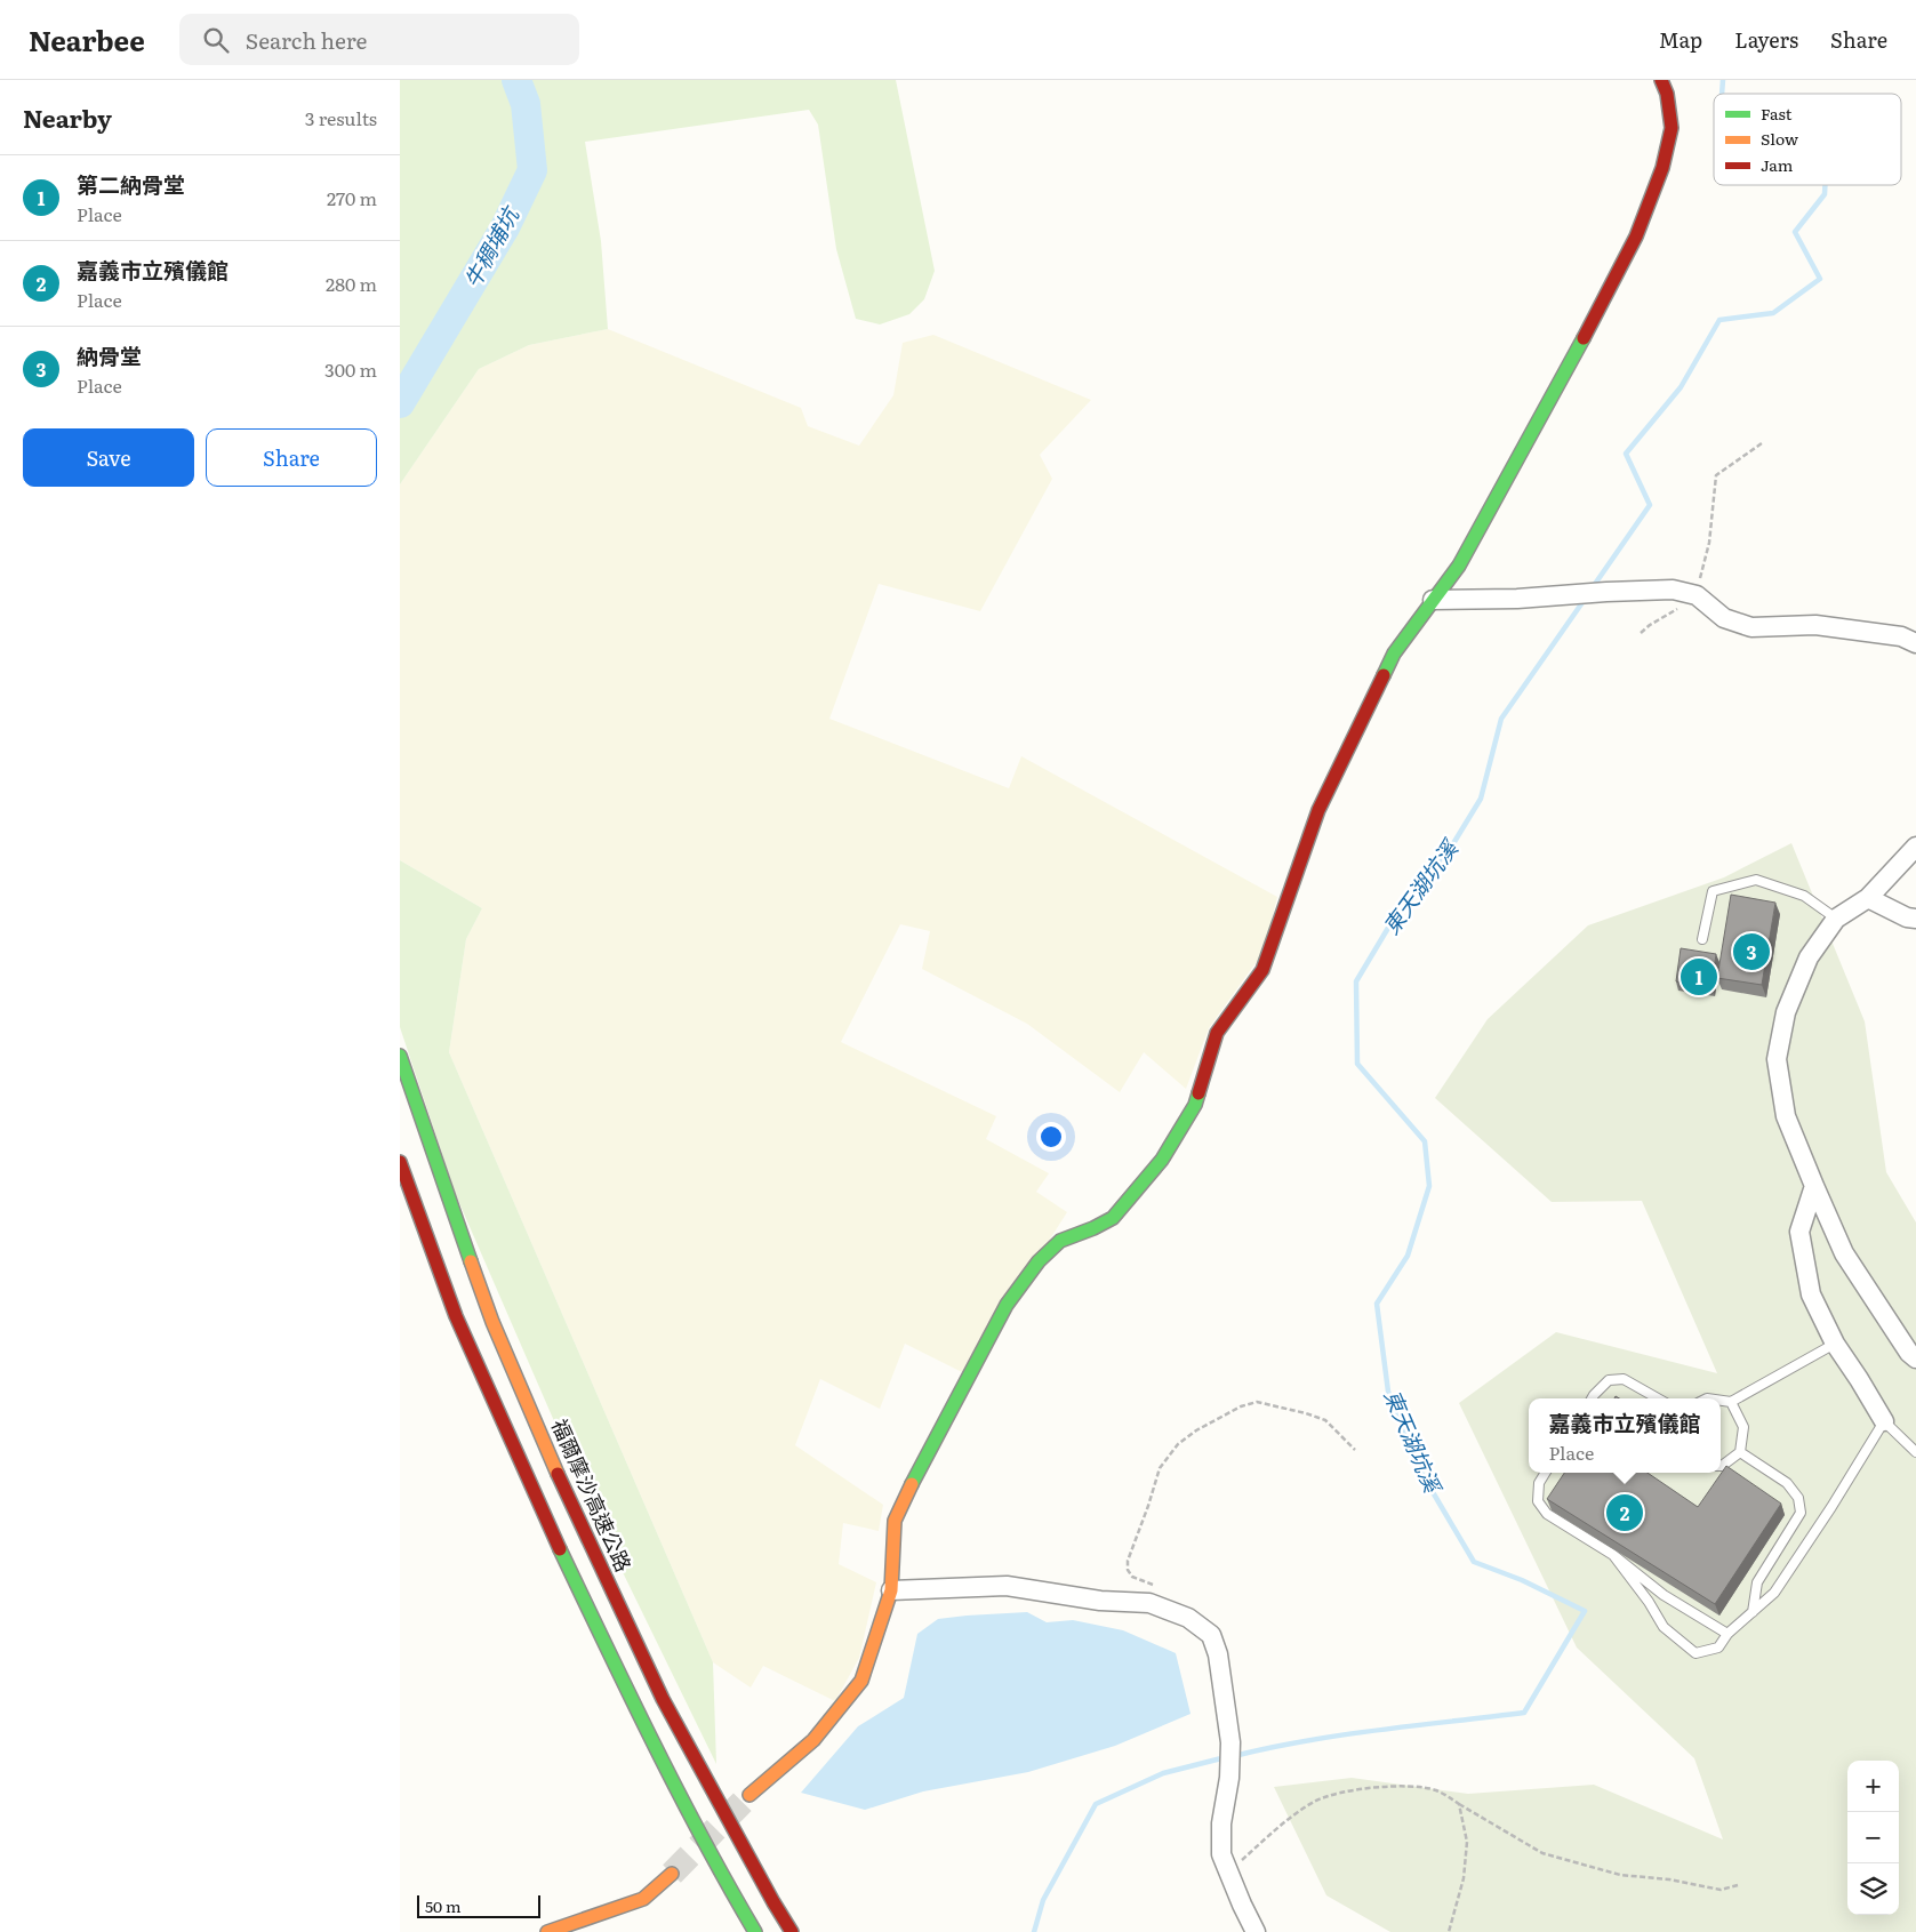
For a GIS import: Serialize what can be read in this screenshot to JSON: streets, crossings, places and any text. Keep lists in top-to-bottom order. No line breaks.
{"streets":{"main road":["福爾摩沙高速公路"]},"water":["牛稠埔坑","東天湖坑溪"],"legend":["Fast","Slow","Jam"],"scale_bar":"50 m","page":{"header":"Nearbee","search":"Search here","nav":["Map","Layers","Share"],"heading":["Nearby","3 results"],"list":[{"mark":"1","name":"第二納骨堂","note":"Place","value":"270 m"},{"mark":"2","name":"嘉義市立殯儀館","note":"Place","value":"280 m"},{"mark":"3","name":"納骨堂","note":"Place","value":"300 m"}],"buttons":["Save","Share"],"pins":["3","1","2"],"popup":["嘉義市立殯儀館","Place"],"map_buttons":["+","−"],"scale":"50 m"}}
